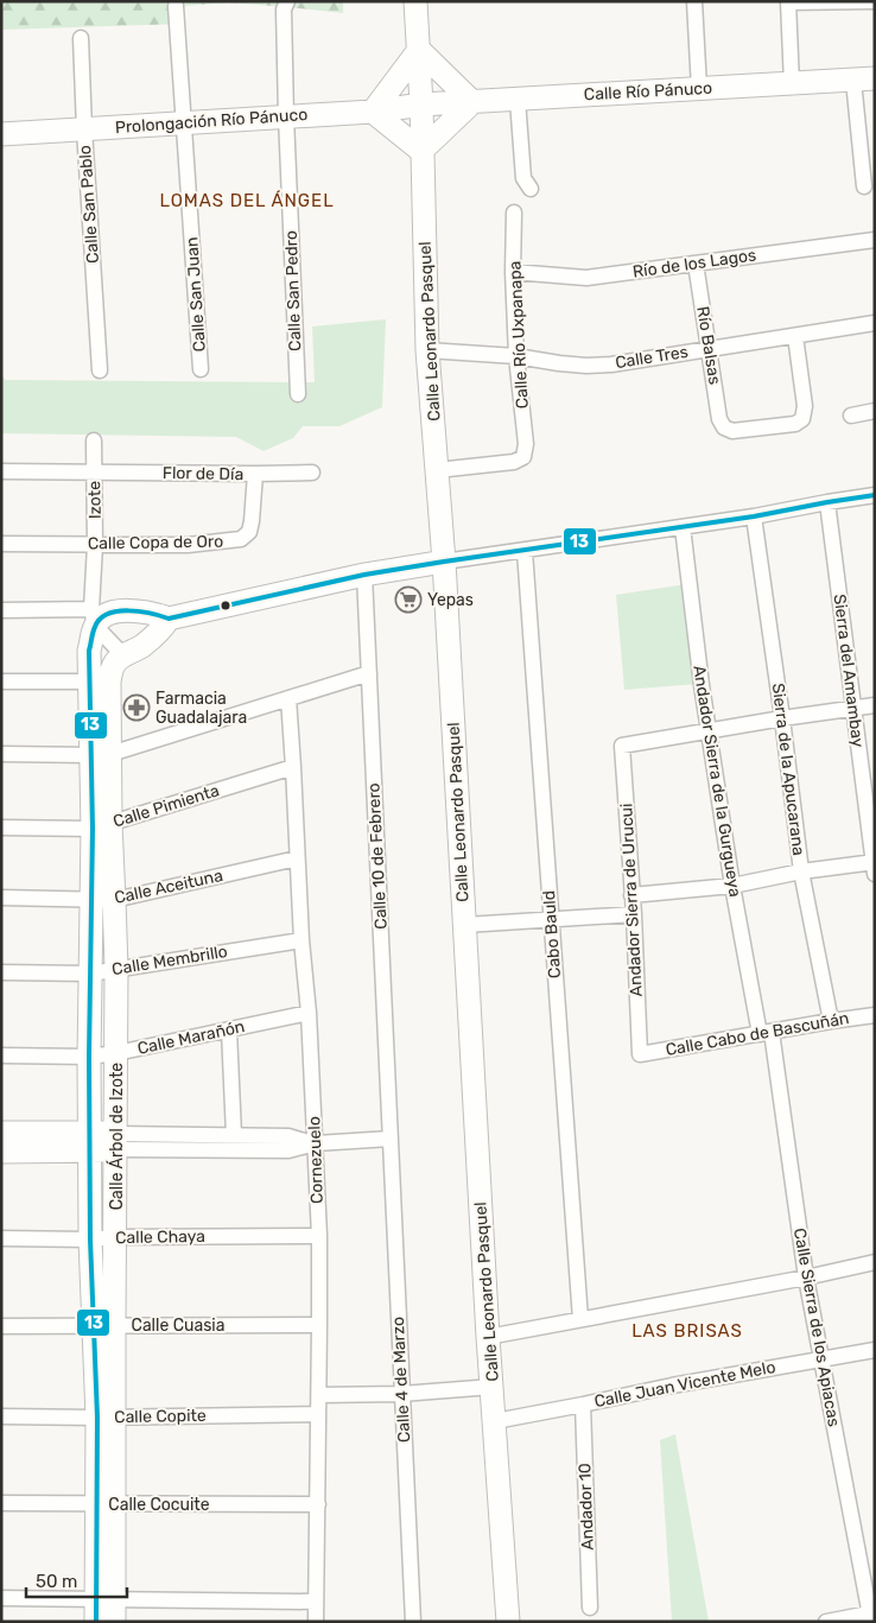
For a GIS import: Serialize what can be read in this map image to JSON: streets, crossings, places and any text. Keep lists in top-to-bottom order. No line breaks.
{"streets":{"street":["Calle Río Pánuco","Prolongación Río Pánuco","Calle San Pablo","Río de los Lagos","Calle San Pedro","Calle San Juan","Calle Leonardo Pasquel","Calle Río Uxpanapa","Río Balsas","Calle Tres","Flor de Día","Izote","Calle Copa de Oro","Sierra del Amambay","Sierra de la Apucarana","Andador Sierra de la Gurgueya","Calle Pimienta","Calle 10 de Febrero","Calle Aceituna","Andador Sierra de Urucui","Cabo Bauld","Calle Membrillo","Calle Cabo de Bascuñán","Calle Marañón","Calle Árbol de Izote","Cornezuelo","Calle Chaya","Calle Cuasia","Calle Sierra de los Apiacas","Calle 4 de Marzo","Calle Juan Vicente Melo","Calle Copite","Calle Cocuite","Andador 10"]},"crossings":[["Calle Río Pánuco","Prolongación Río Pánuco"],["Calle Río Pánuco","Calle Leonardo Pasquel"],["Prolongación Río Pánuco","Calle San Pablo"],["Prolongación Río Pánuco","Calle San Pedro"],["Prolongación Río Pánuco","Calle San Juan"],["Prolongación Río Pánuco","Calle Leonardo Pasquel"],["Río de los Lagos","Calle Río Uxpanapa"],["Río de los Lagos","Río Balsas"],["Calle Leonardo Pasquel","Calle Río Uxpanapa"],["Calle Leonardo Pasquel","Calle Tres"],["Calle Leonardo Pasquel","Calle Juan Vicente Melo"],["Calle Río Uxpanapa","Calle Tres"],["Río Balsas","Calle Tres"],["Flor de Día","Izote"],["Flor de Día","Calle Copa de Oro"],["Izote","Calle Copa de Oro"],["Izote","Calle Árbol de Izote"],["Sierra de la Apucarana","Calle Cabo de Bascuñán"],["Andador Sierra de la Gurgueya","Andador Sierra de Urucui"],["Andador Sierra de la Gurgueya","Calle Cabo de Bascuñán"],["Andador Sierra de la Gurgueya","Calle Sierra de los Apiacas"],["Calle Pimienta","Calle Árbol de Izote"],["Calle Pimienta","Cornezuelo"],["Calle 10 de Febrero","Calle 4 de Marzo"],["Calle Aceituna","Calle Árbol de Izote"],["Calle Aceituna","Cornezuelo"],["Andador Sierra de Urucui","Calle Cabo de Bascuñán"],["Calle Membrillo","Calle Árbol de Izote"],["Calle Membrillo","Cornezuelo"],["Calle Cabo de Bascuñán","Calle Sierra de los Apiacas"],["Calle Marañón","Calle Árbol de Izote"],["Calle Marañón","Cornezuelo"],["Calle Árbol de Izote","Calle Chaya"],["Calle Árbol de Izote","Calle Cuasia"],["Calle Árbol de Izote","Calle Copite"],["Calle Árbol de Izote","Calle Cocuite"],["Cornezuelo","Calle Chaya"],["Cornezuelo","Calle Cuasia"],["Cornezuelo","Calle Copite"],["Cornezuelo","Calle Cocuite"],["Calle Sierra de los Apiacas","Calle Juan Vicente Melo"],["Calle Juan Vicente Melo","Andador 10"]],"districts":["LOMAS DEL ÁNGEL","LAS BRISAS"],"places":{"supermarket":["Yepas"],"pharmacy":["Farmacia Guadalajara"]},"lines":["transit line 13"],"scale_bar":"50 m"}
